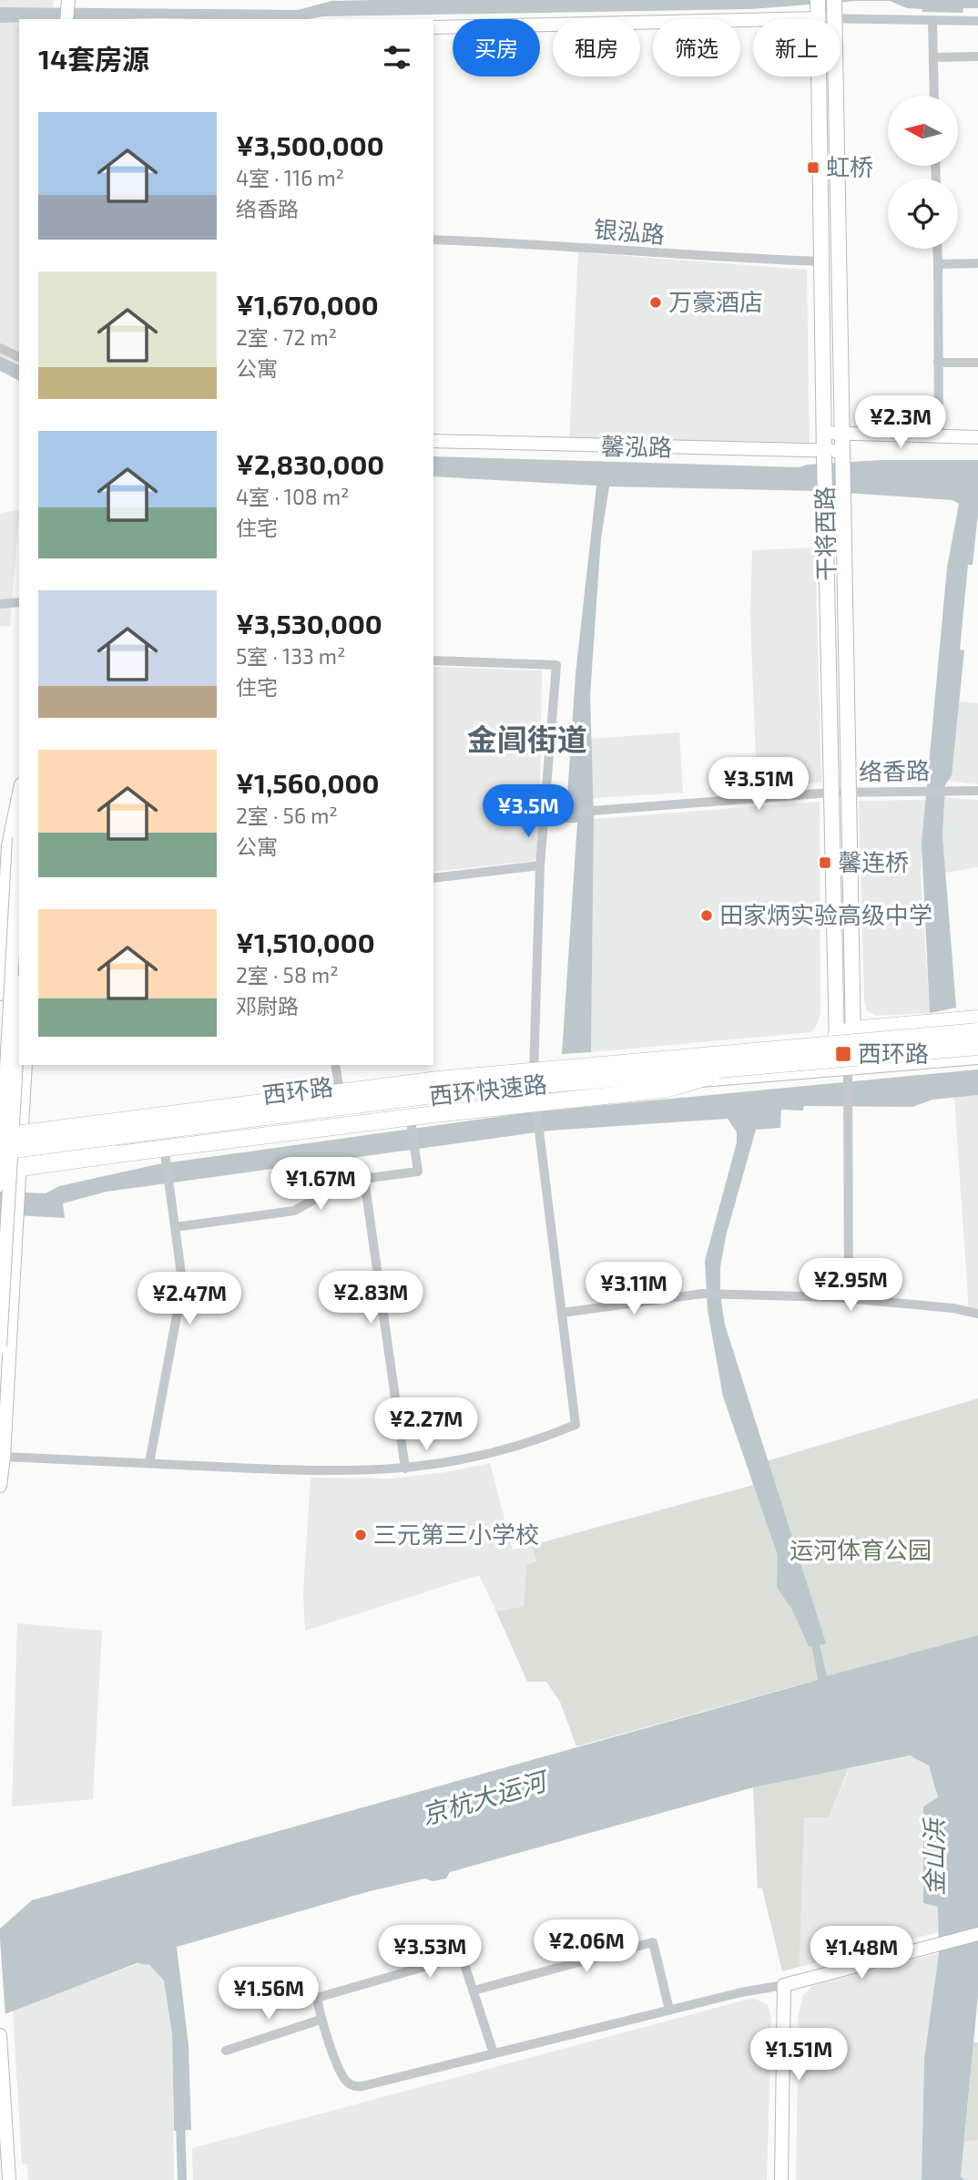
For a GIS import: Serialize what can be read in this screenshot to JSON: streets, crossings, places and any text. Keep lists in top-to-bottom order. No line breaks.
{"streets":{"highway":["西环快速路"],"main road":["馨泓路","干将西路","西环路"],"street":["银泓路","络香路"]},"crossings":[["银泓路","干将西路"],["馨泓路","干将西路"],["干将西路","络香路"],["干将西路","西环路"]],"districts":["金阊街道"],"water":["京杭大运河","金山浜"],"parks":["运河体育公园"],"places":{"transit":["虹桥","馨连桥","西环路"],"other":["万豪酒店","田家炳实验高级中学","三元第三小学校"]},"north":"left","page":{"chip":["买房","租房","筛选","新上"],"heading":"14套房源","list":[{"name":"¥3,500,000","note":"4室 · 116 m² · 络香路"},{"name":"¥1,670,000","note":"2室 · 72 m² · 公寓"},{"name":"¥2,830,000","note":"4室 · 108 m² · 住宅"},{"name":"¥3,530,000","note":"5室 · 133 m² · 住宅"},{"name":"¥1,560,000","note":"2室 · 56 m² · 公寓"},{"name":"¥1,510,000","note":"2室 · 58 m² · 邓尉路"}],"price":["¥2.3M","¥3.51M","¥3.5M","¥1.67M","¥2.95M","¥3.11M","¥2.83M","¥2.47M","¥2.27M","¥2.06M","¥3.53M","¥1.48M","¥1.56M","¥1.51M"]}}
